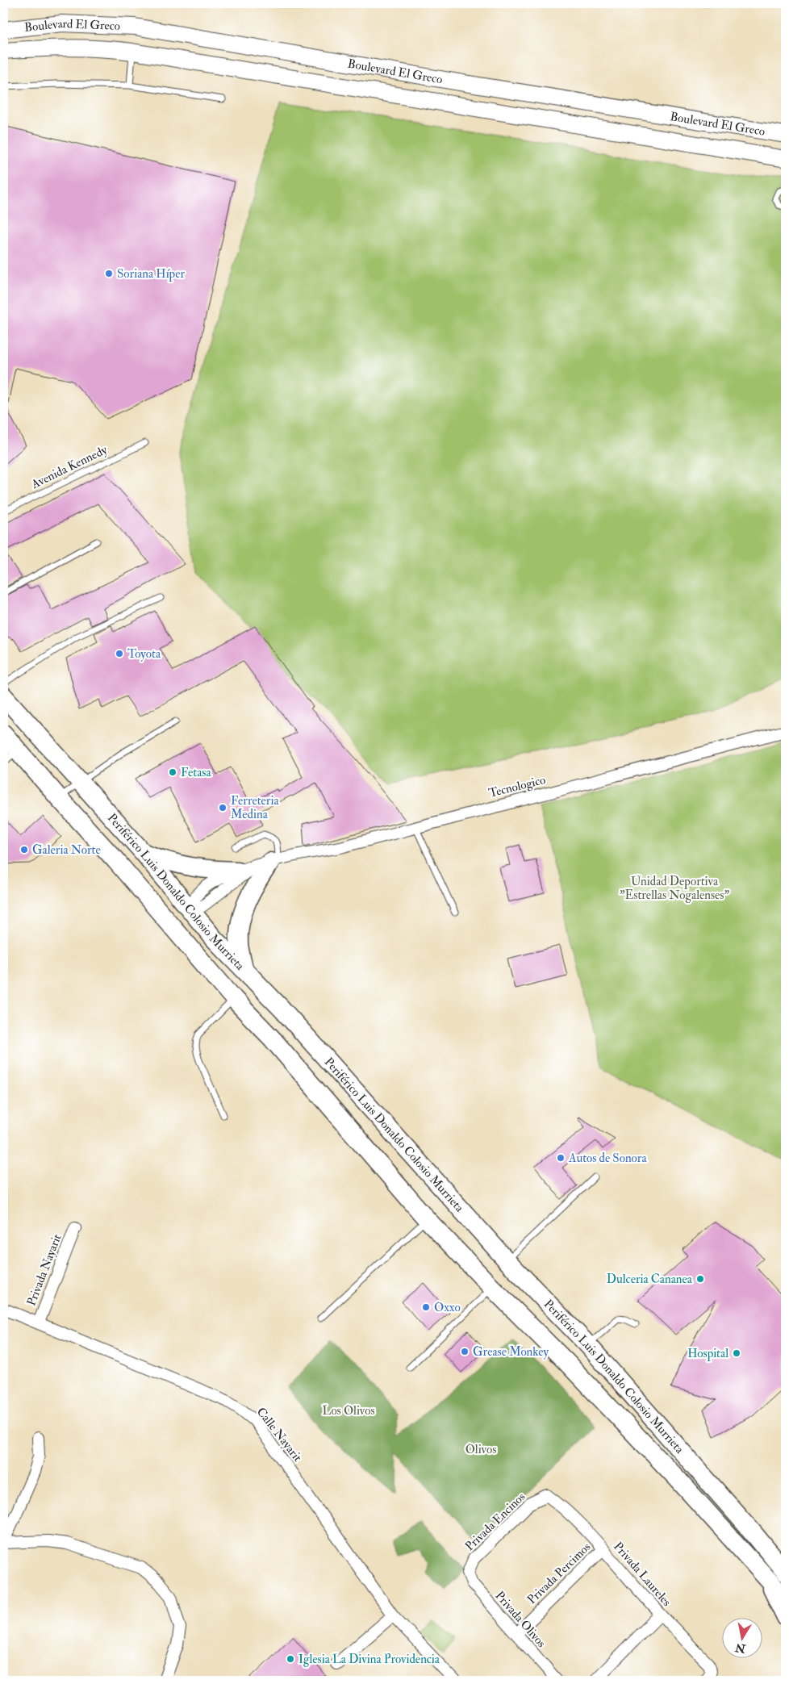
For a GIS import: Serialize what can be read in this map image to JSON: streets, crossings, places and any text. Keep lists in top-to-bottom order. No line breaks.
{"streets":{"main road":["Boulevard El Greco","Periférico Luis Donaldo Colosio Murrieta"],"street":["Tecnologico","Privada Nayarit","Calle Nayarit","Privada Encinos","Privada Percimos","Privada Laureles","Privada Olivos"],"lane":["Avenida Kennedy"]},"crossings":[["Tecnologico","Periférico Luis Donaldo Colosio Murrieta"],["Privada Nayarit","Calle Nayarit"],["Privada Encinos","Privada Laureles"],["Privada Encinos","Privada Olivos"],["Privada Percimos","Privada Laureles"],["Privada Percimos","Privada Olivos"]],"parks":["Unidad Deportiva \"Estrellas Nogalenses\"","Los Olivos","Olivos"],"places":["Soriana Híper","Toyota","Fetasa","Ferreteria Medina","Galeria Norte","Autos de Sonora","Dulceria Cananea","Oxxo","Grease Monkey","Hospital","Iglesia La Divina Providencia"],"north":"bottom"}
